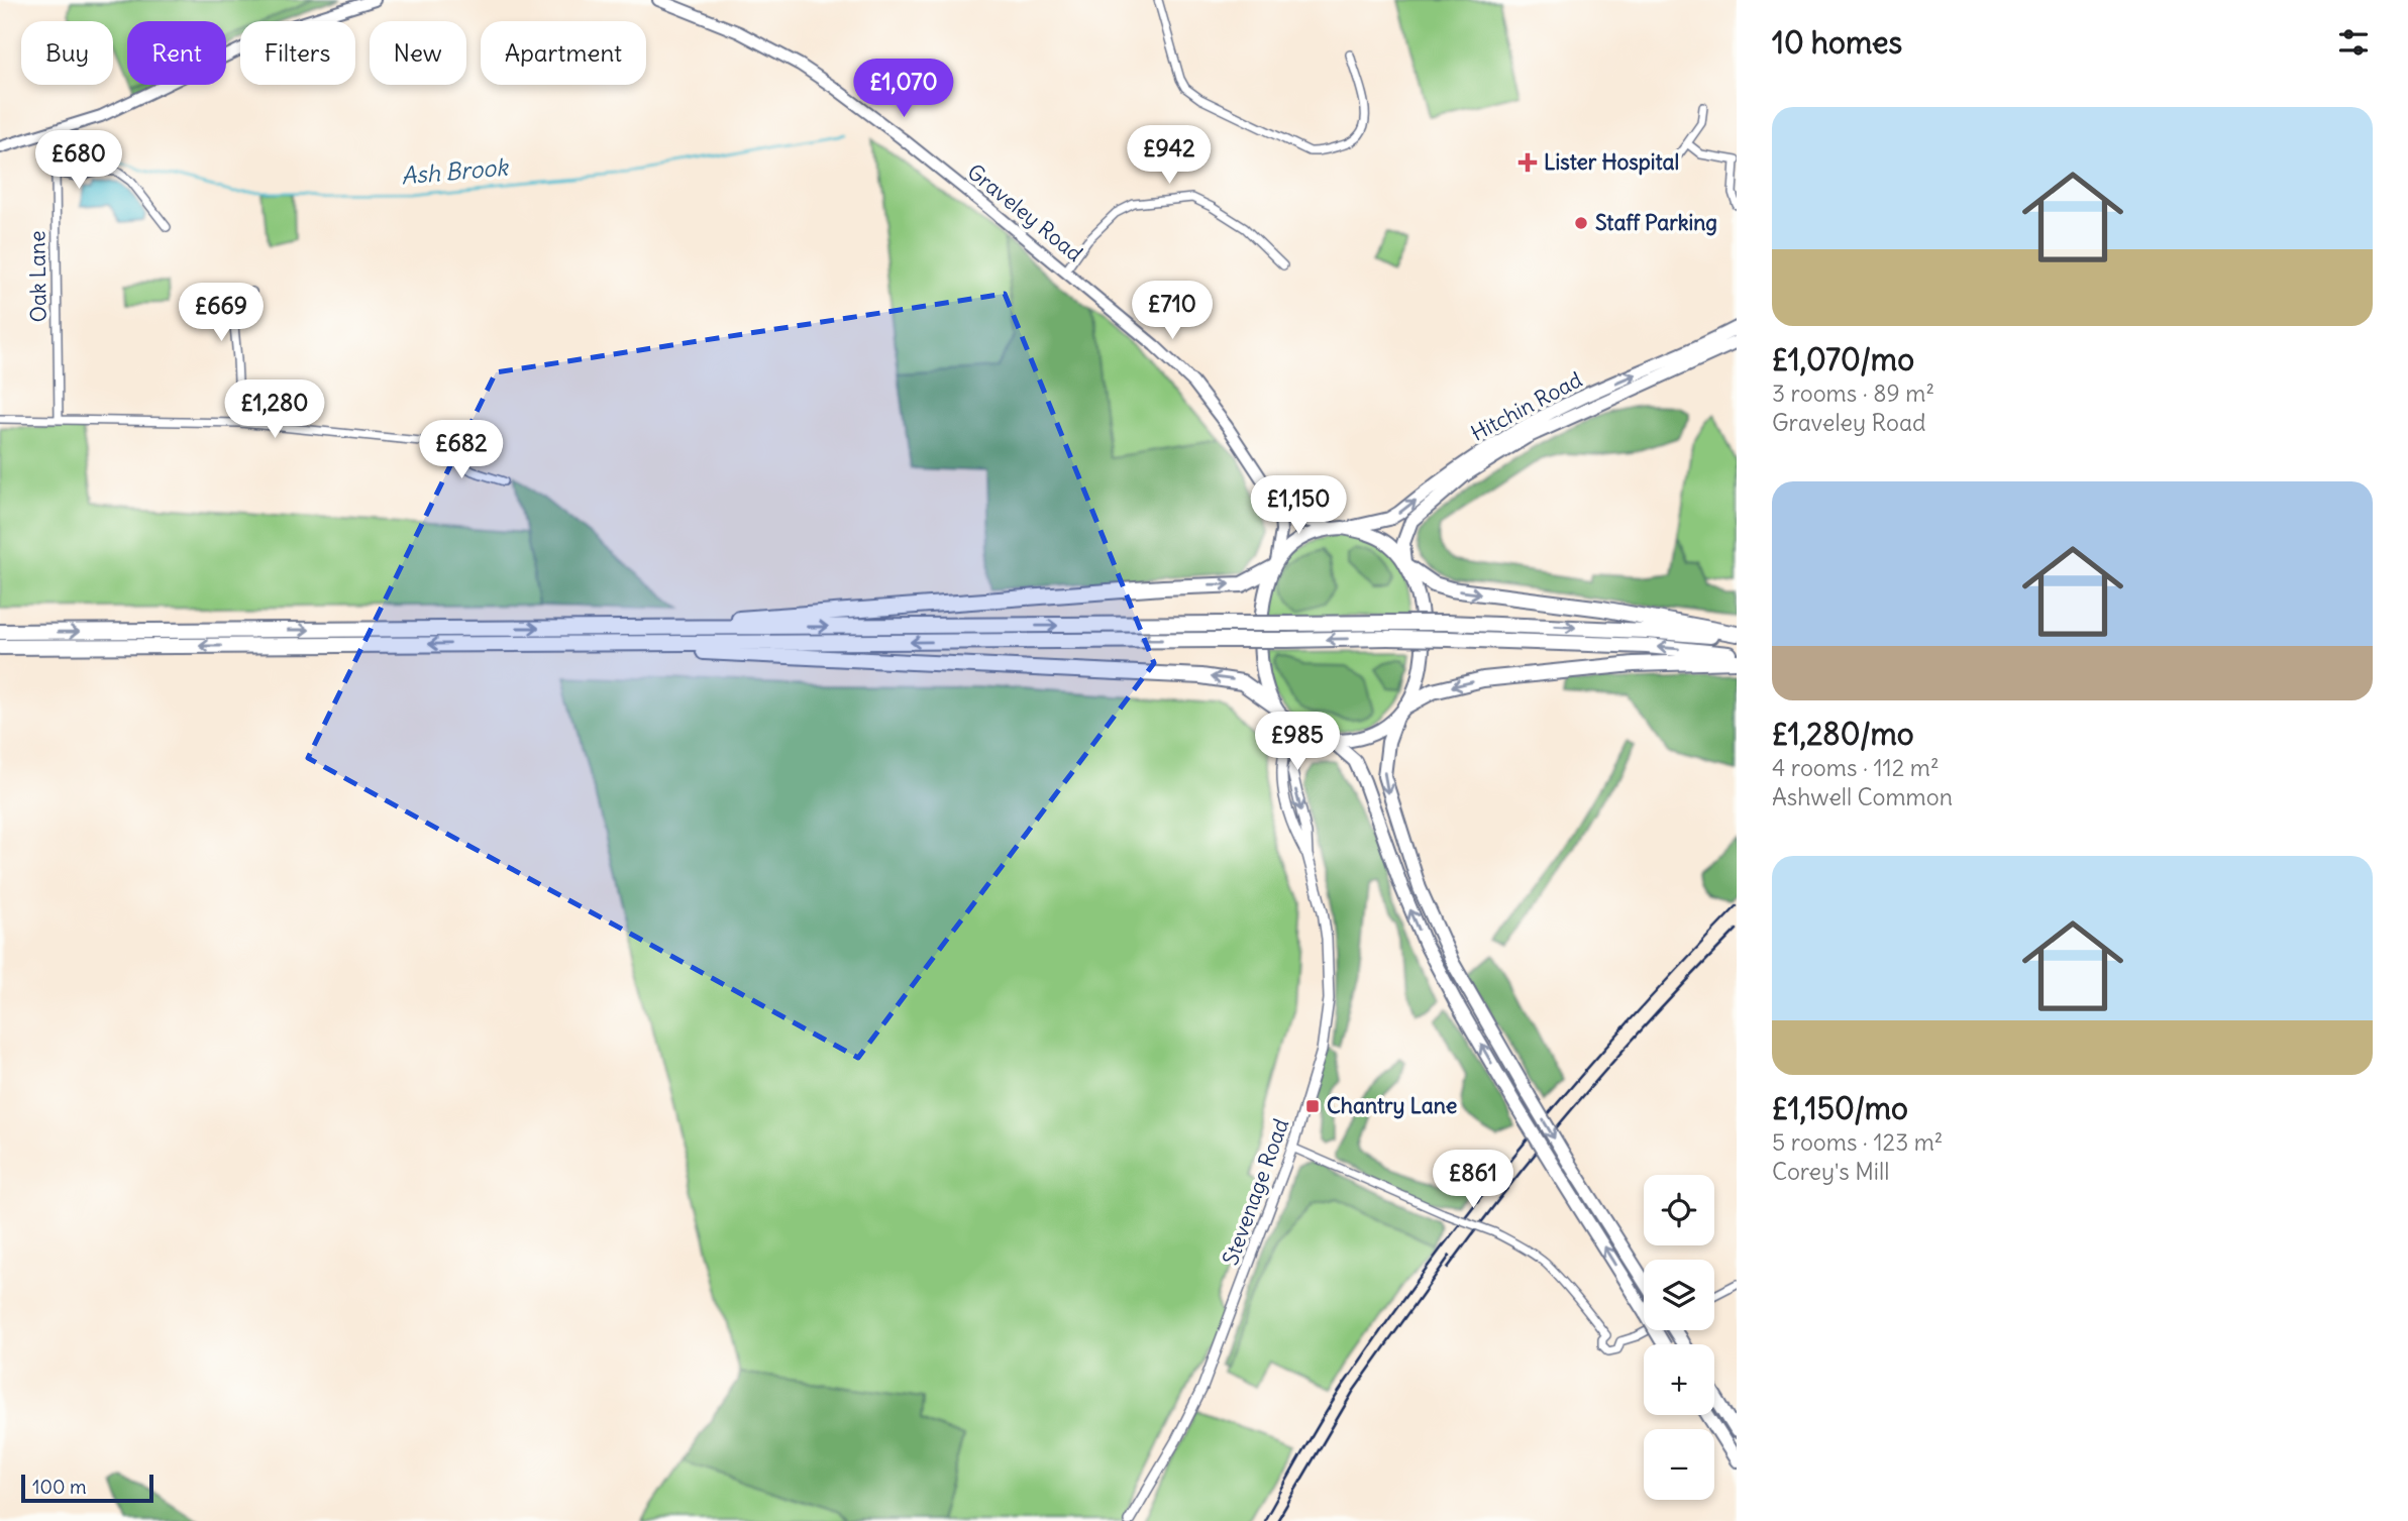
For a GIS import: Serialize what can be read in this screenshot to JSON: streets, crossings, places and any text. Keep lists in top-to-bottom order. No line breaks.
{"streets":{"main road":["Graveley Road","Hitchin Road"],"street":["Oak Lane","Stevenage Road"]},"crossings":[["Graveley Road","Hitchin Road"],["Graveley Road","Stevenage Road"],["Hitchin Road","Stevenage Road"]],"water":["Ash Brook"],"places":{"health":["Lister Hospital"],"other":["Staff Parking"],"transit":["Chantry Lane"]},"scale_bar":"100 m","page":{"heading":"10 homes","chip":["Buy","Rent","Filters","New","Apartment"],"price":["£1,070","£942","£680","£710","£669","£1,280","£682","£1,150","£985","£861"],"list":[{"name":"£1,070/mo","note":"3 rooms · 89 m² · Graveley Road"},{"name":"£1,280/mo","note":"4 rooms · 112 m² · Ashwell Common"},{"name":"£1,150/mo","note":"5 rooms · 123 m² · Corey's Mill"}],"map_buttons":["+","−"],"scale":"100 m"}}
